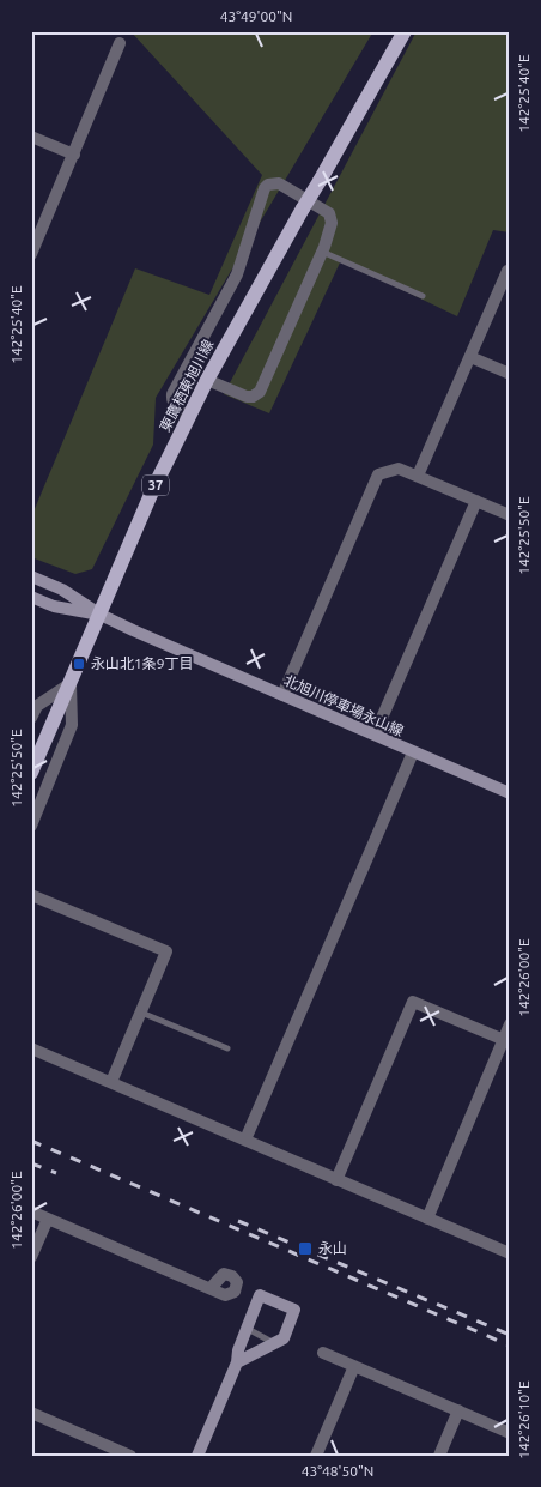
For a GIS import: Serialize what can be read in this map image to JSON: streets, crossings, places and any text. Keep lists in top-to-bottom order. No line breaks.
{"streets":{"main road":["東鷹栖東旭川線","37","北旭川停車場永山線"]},"crossings":[["東鷹栖東旭川線","北旭川停車場永山線"]],"places":{"transit":["永山北1条9丁目","永山"]},"coordinates":["43°49'00\"N","142°25'40\"E","142°25'50\"E","142°26'00\"E","142°26'10\"E","43°48'50\"N"]}
